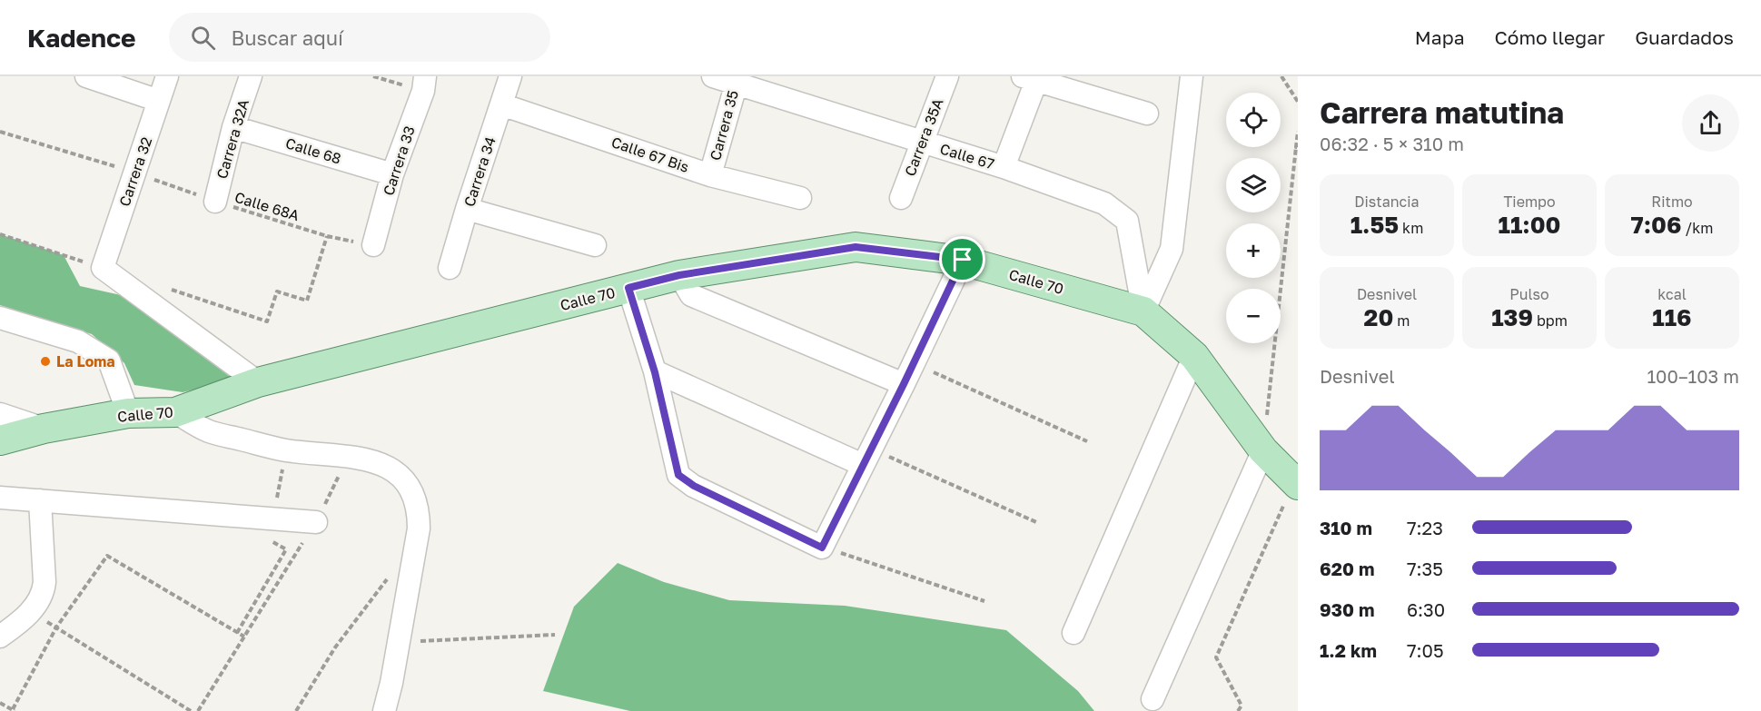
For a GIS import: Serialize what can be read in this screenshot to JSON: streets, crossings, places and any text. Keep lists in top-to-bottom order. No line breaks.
{"streets":{"main road":["Calle 70"],"street":["Carrera 35","Carrera 35A","Carrera 32A","Calle 68","Calle 67 Bis","Calle 67","Carrera 33","Carrera 32","Carrera 34"],"path":["Calle 68A"]},"crossings":[["Carrera 35","Calle 67 Bis"],["Carrera 35","Calle 67"],["Carrera 35A","Calle 67"],["Carrera 32A","Calle 68"],["Carrera 32A","Calle 68A"],["Calle 68","Carrera 33"],["Calle 67 Bis","Carrera 34"],["Calle 67","Calle 70"],["Carrera 33","Calle 68A"],["Carrera 32","Calle 68A"]],"places":["La Loma"],"page":{"header":"Kadence","search":"Buscar aquí","nav":["Mapa","Cómo llegar","Guardados"],"heading":["Carrera matutina","06:32 · 5 × 310 m"],"map_buttons":["+","−"],"stats":[["Distancia","1.55 km"],["Tiempo","11:00"],["Ritmo","7:06 /km"],["Desnivel","20 m"],["Pulso","139 bpm"],["kcal","116"]],"chart":["Desnivel","100–103 m"],"list":[{"name":"310 m","note":"7:23"},{"name":"620 m","note":"7:35"},{"name":"930 m","note":"6:30"},{"name":"1.2 km","note":"7:05"}]}}
